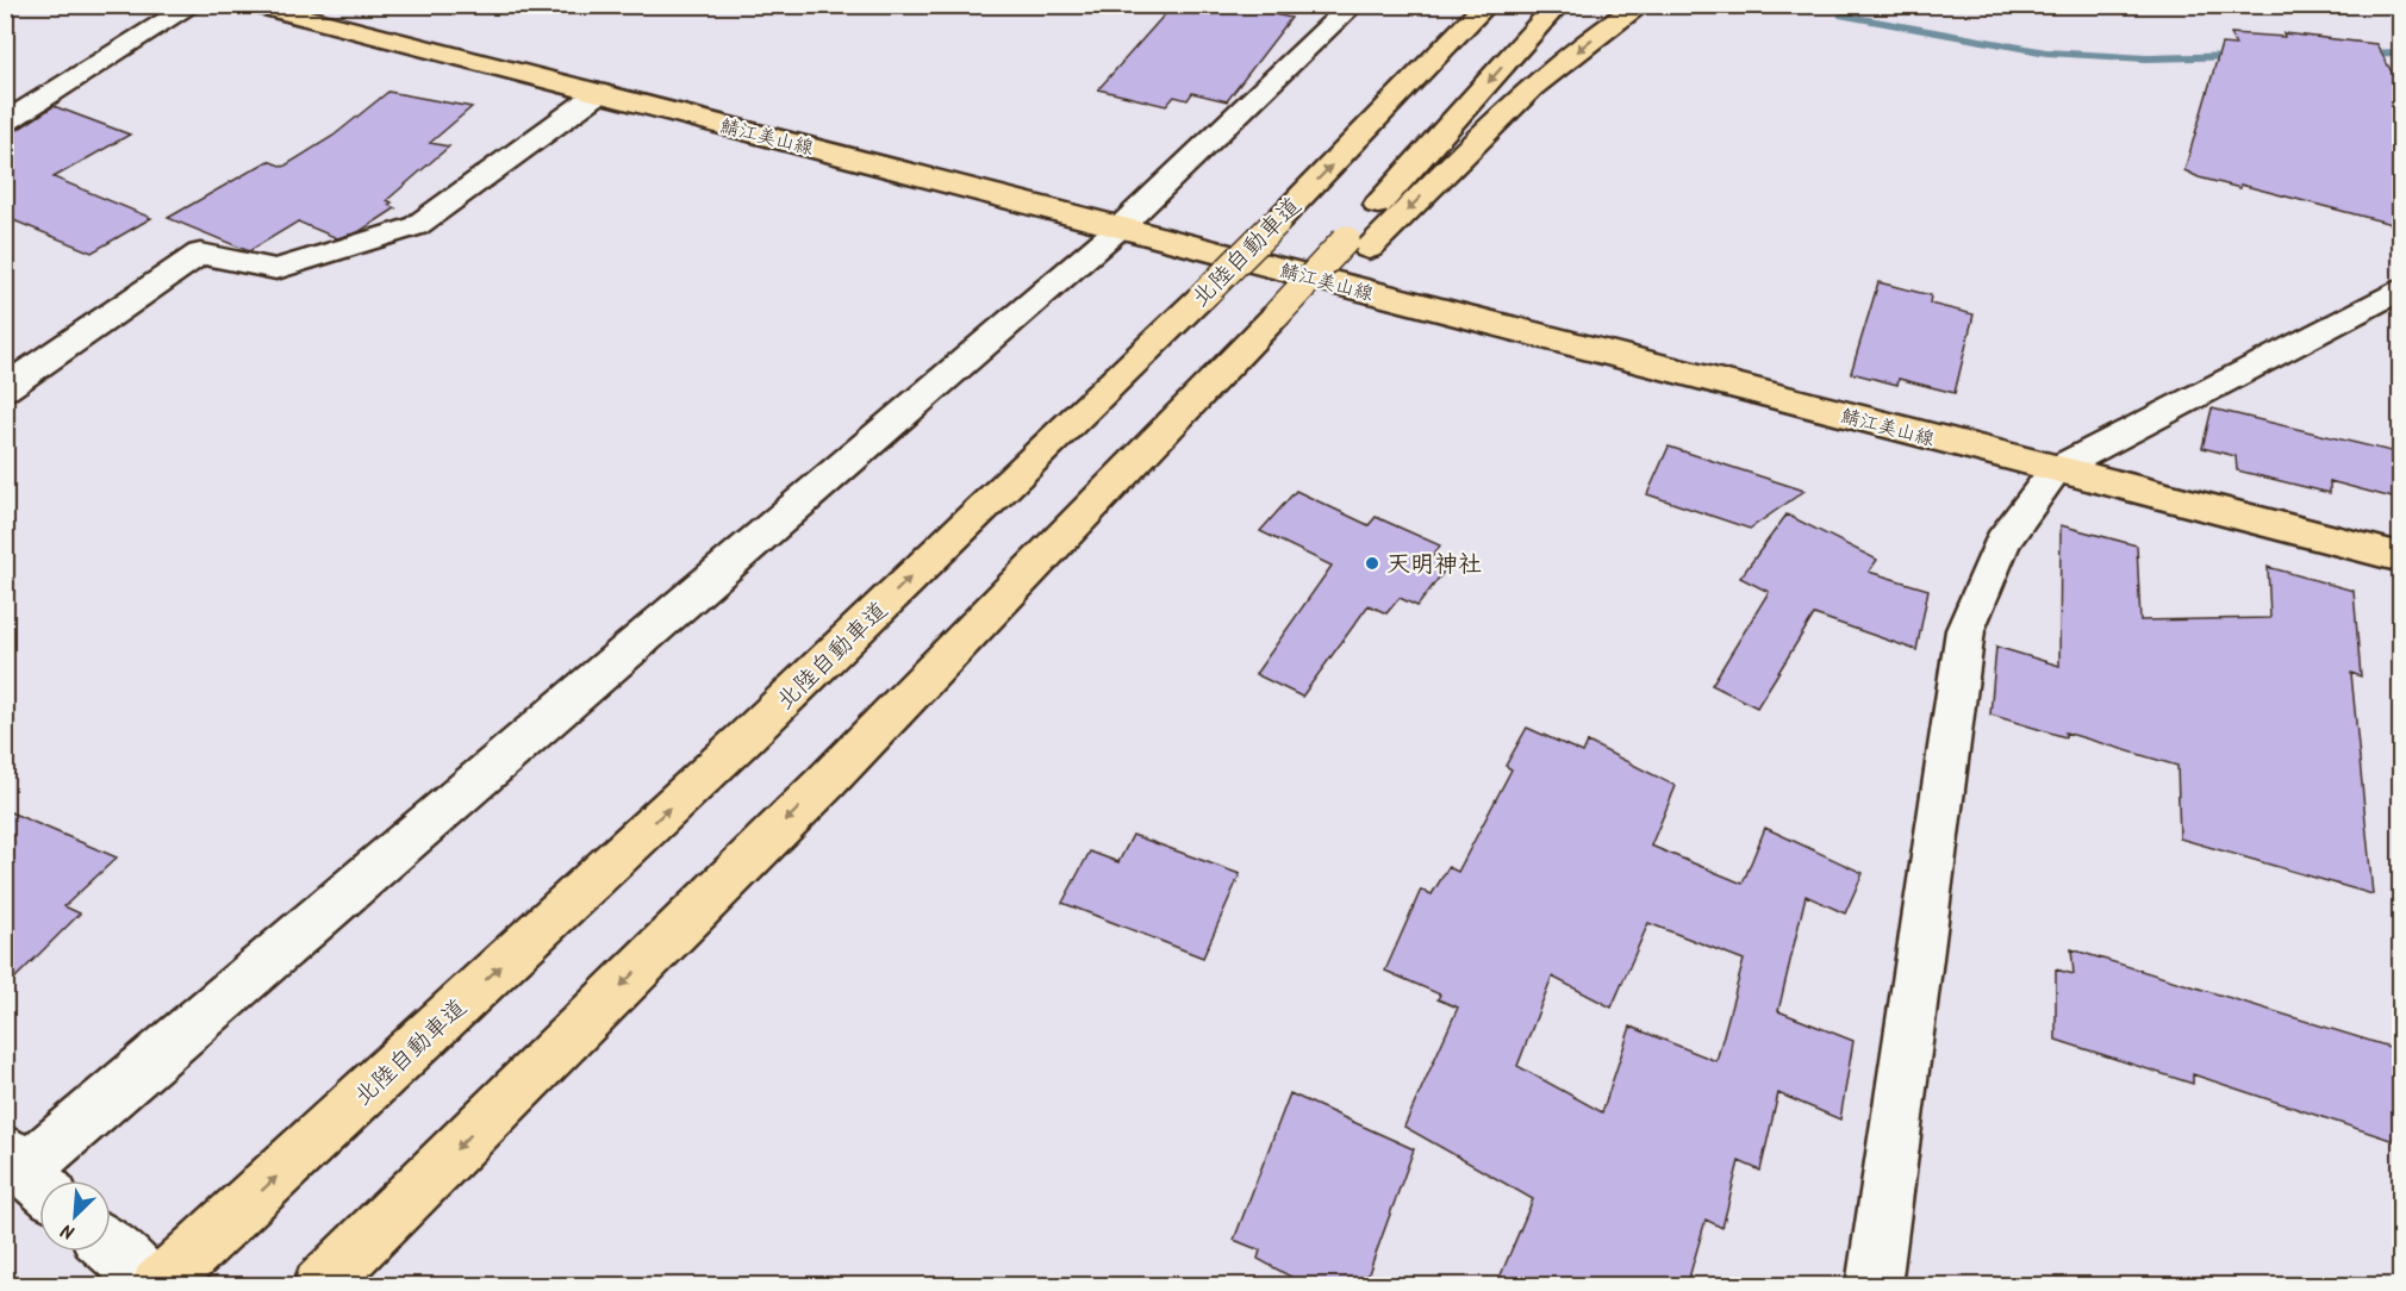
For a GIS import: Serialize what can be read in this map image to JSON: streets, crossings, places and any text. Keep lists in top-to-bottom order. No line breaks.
{"streets":{"main road":["鯖江美山線","北陸自動車道"]},"places":["天明神社"],"north":"bottom left"}
